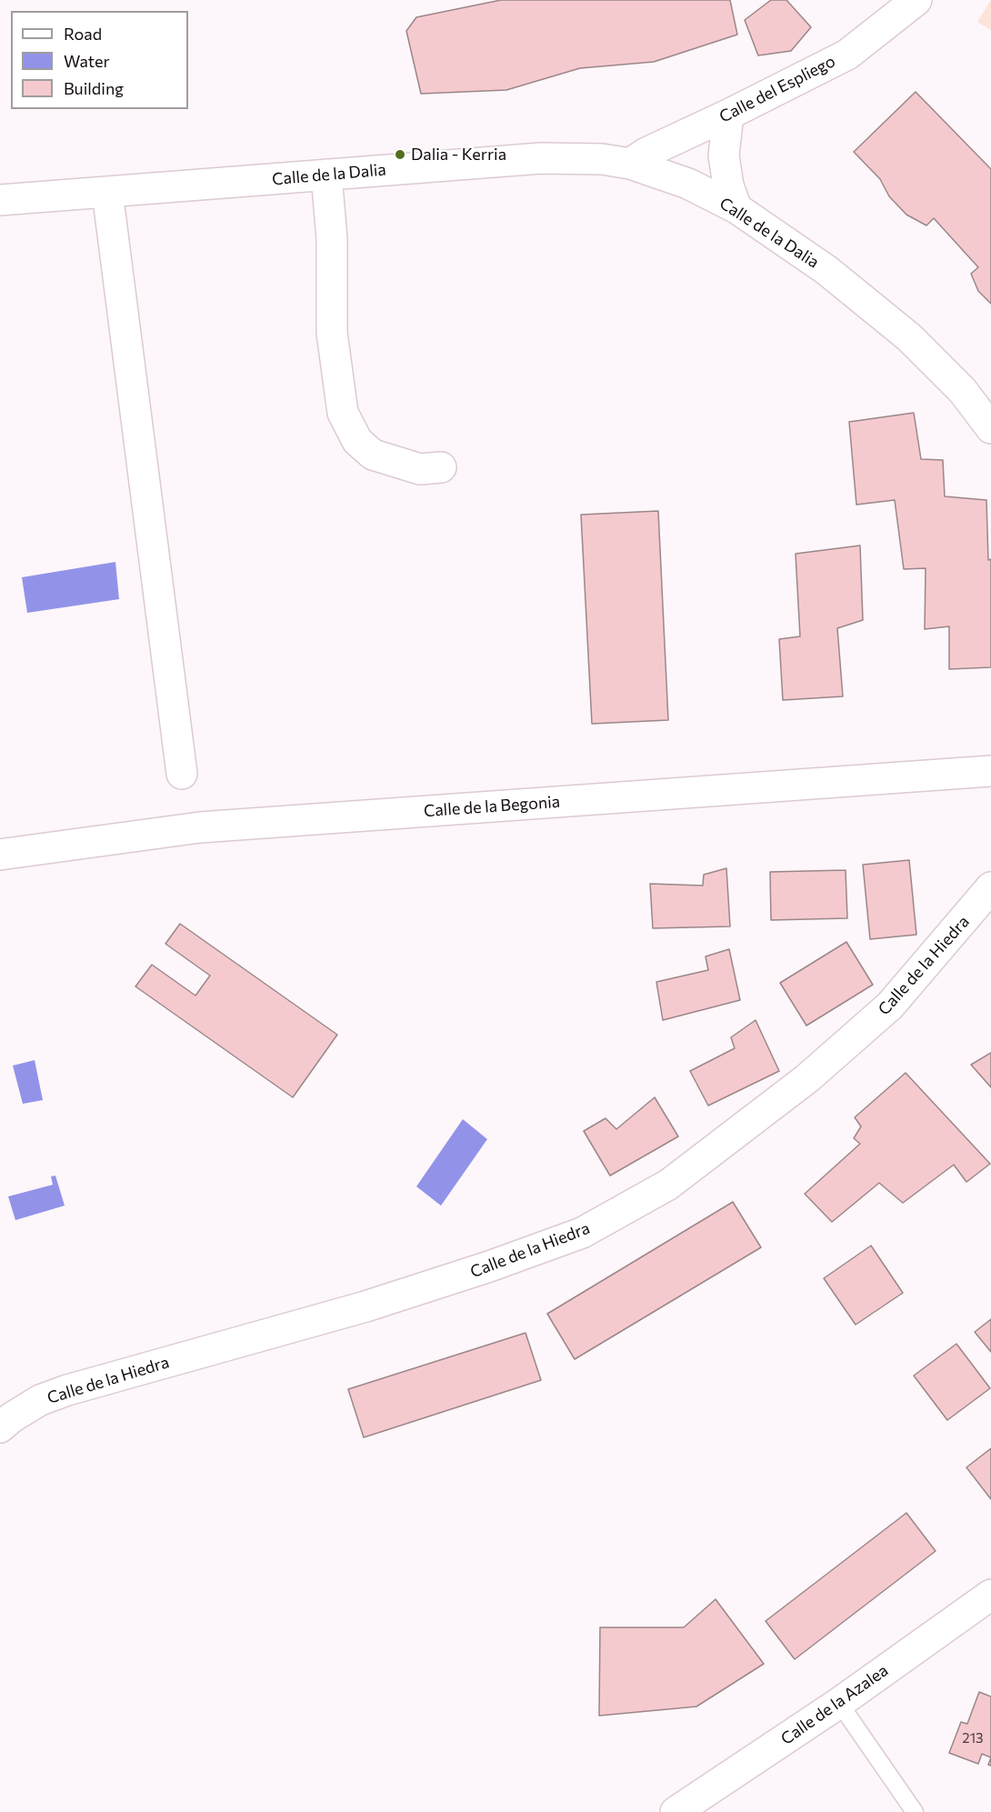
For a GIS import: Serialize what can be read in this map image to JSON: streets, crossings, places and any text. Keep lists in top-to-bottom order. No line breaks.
{"streets":{"street":["Calle del Espliego","Calle de la Dalia","Calle de la Begonia","Calle de la Hiedra","Calle de la Azalea"]},"crossings":[["Calle del Espliego","Calle de la Dalia"]],"places":["Dalia - Kerria"],"house_numbers":["213"],"legend":["Road","Water","Building"]}
